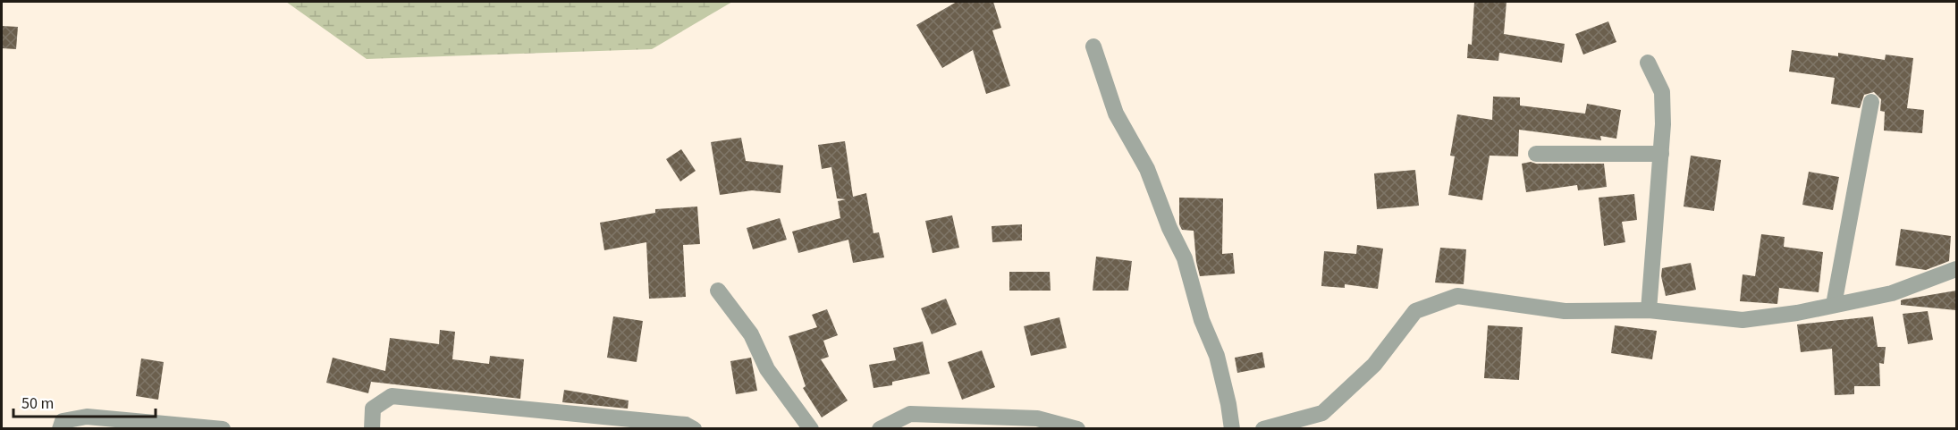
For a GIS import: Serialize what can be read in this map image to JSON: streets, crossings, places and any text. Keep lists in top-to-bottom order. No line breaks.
{"scale_bar":"50 m"}
